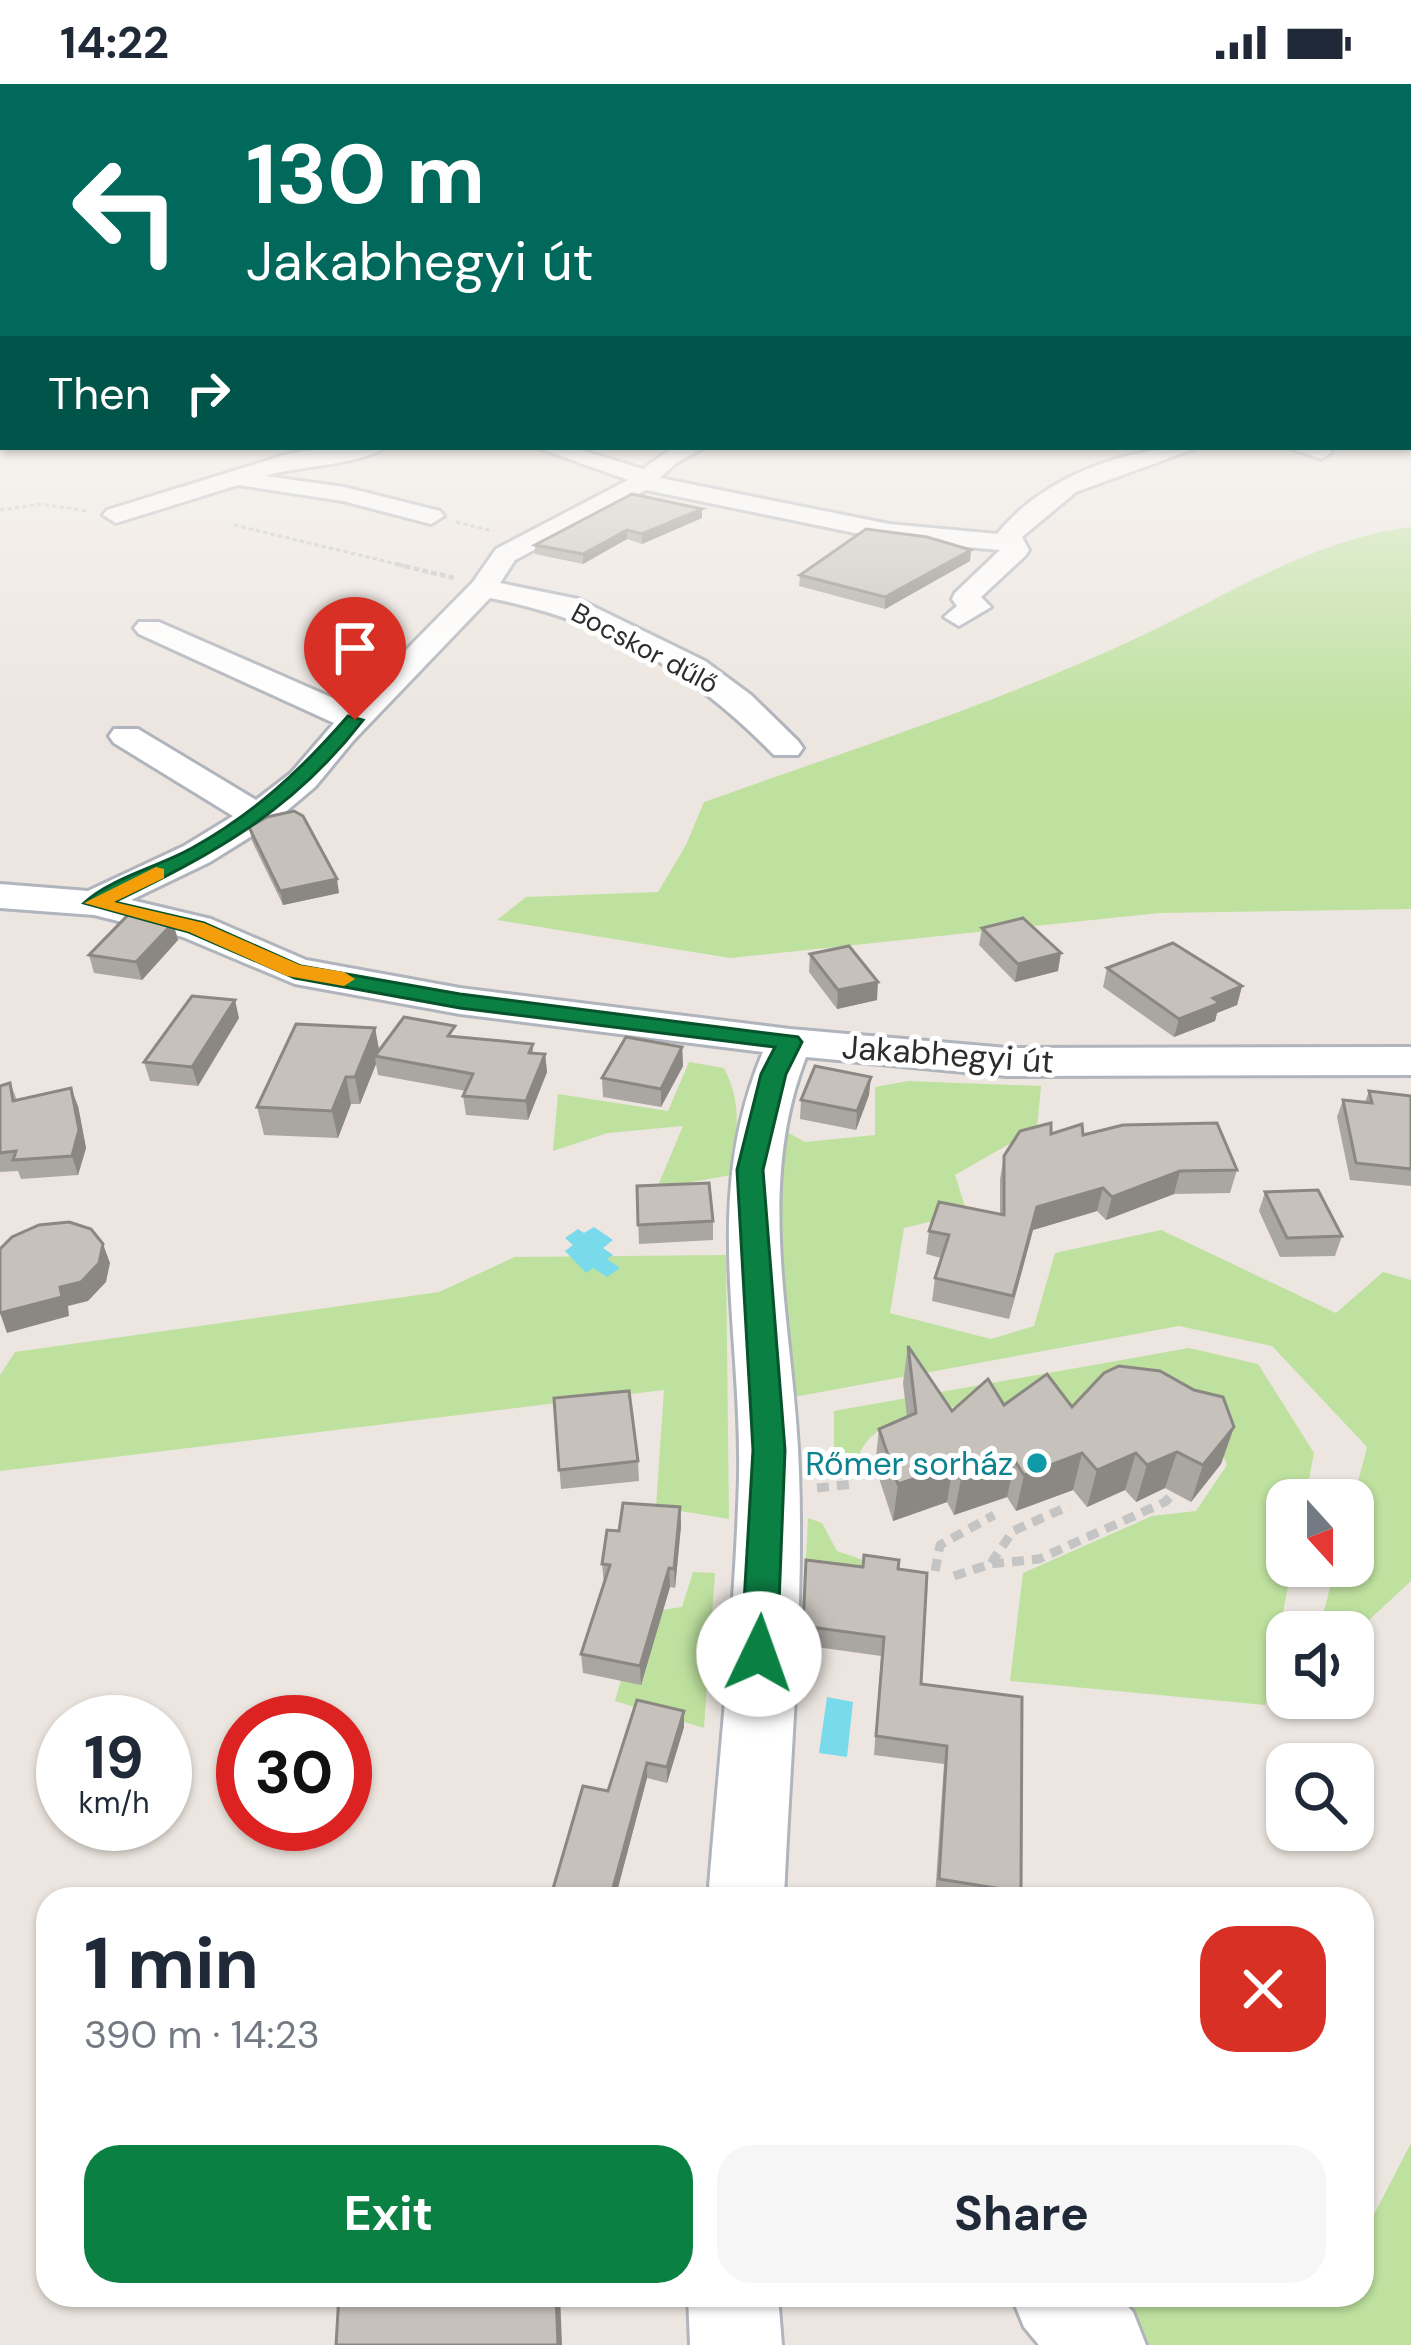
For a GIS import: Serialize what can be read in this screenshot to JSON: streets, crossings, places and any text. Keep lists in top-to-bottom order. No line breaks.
{"streets":{"street":["Bocskor dűlő","Jakabhegyi út"]},"places":["Rőmer sorház"],"north":"bottom","page":{"status":"14:22","turn":["130 m","Jakabhegyi út"],"then":"Then","speed":"19 km/h","limit":"30","heading":["1 min","390 m · 14:23"],"buttons":["Exit","Share"]}}
